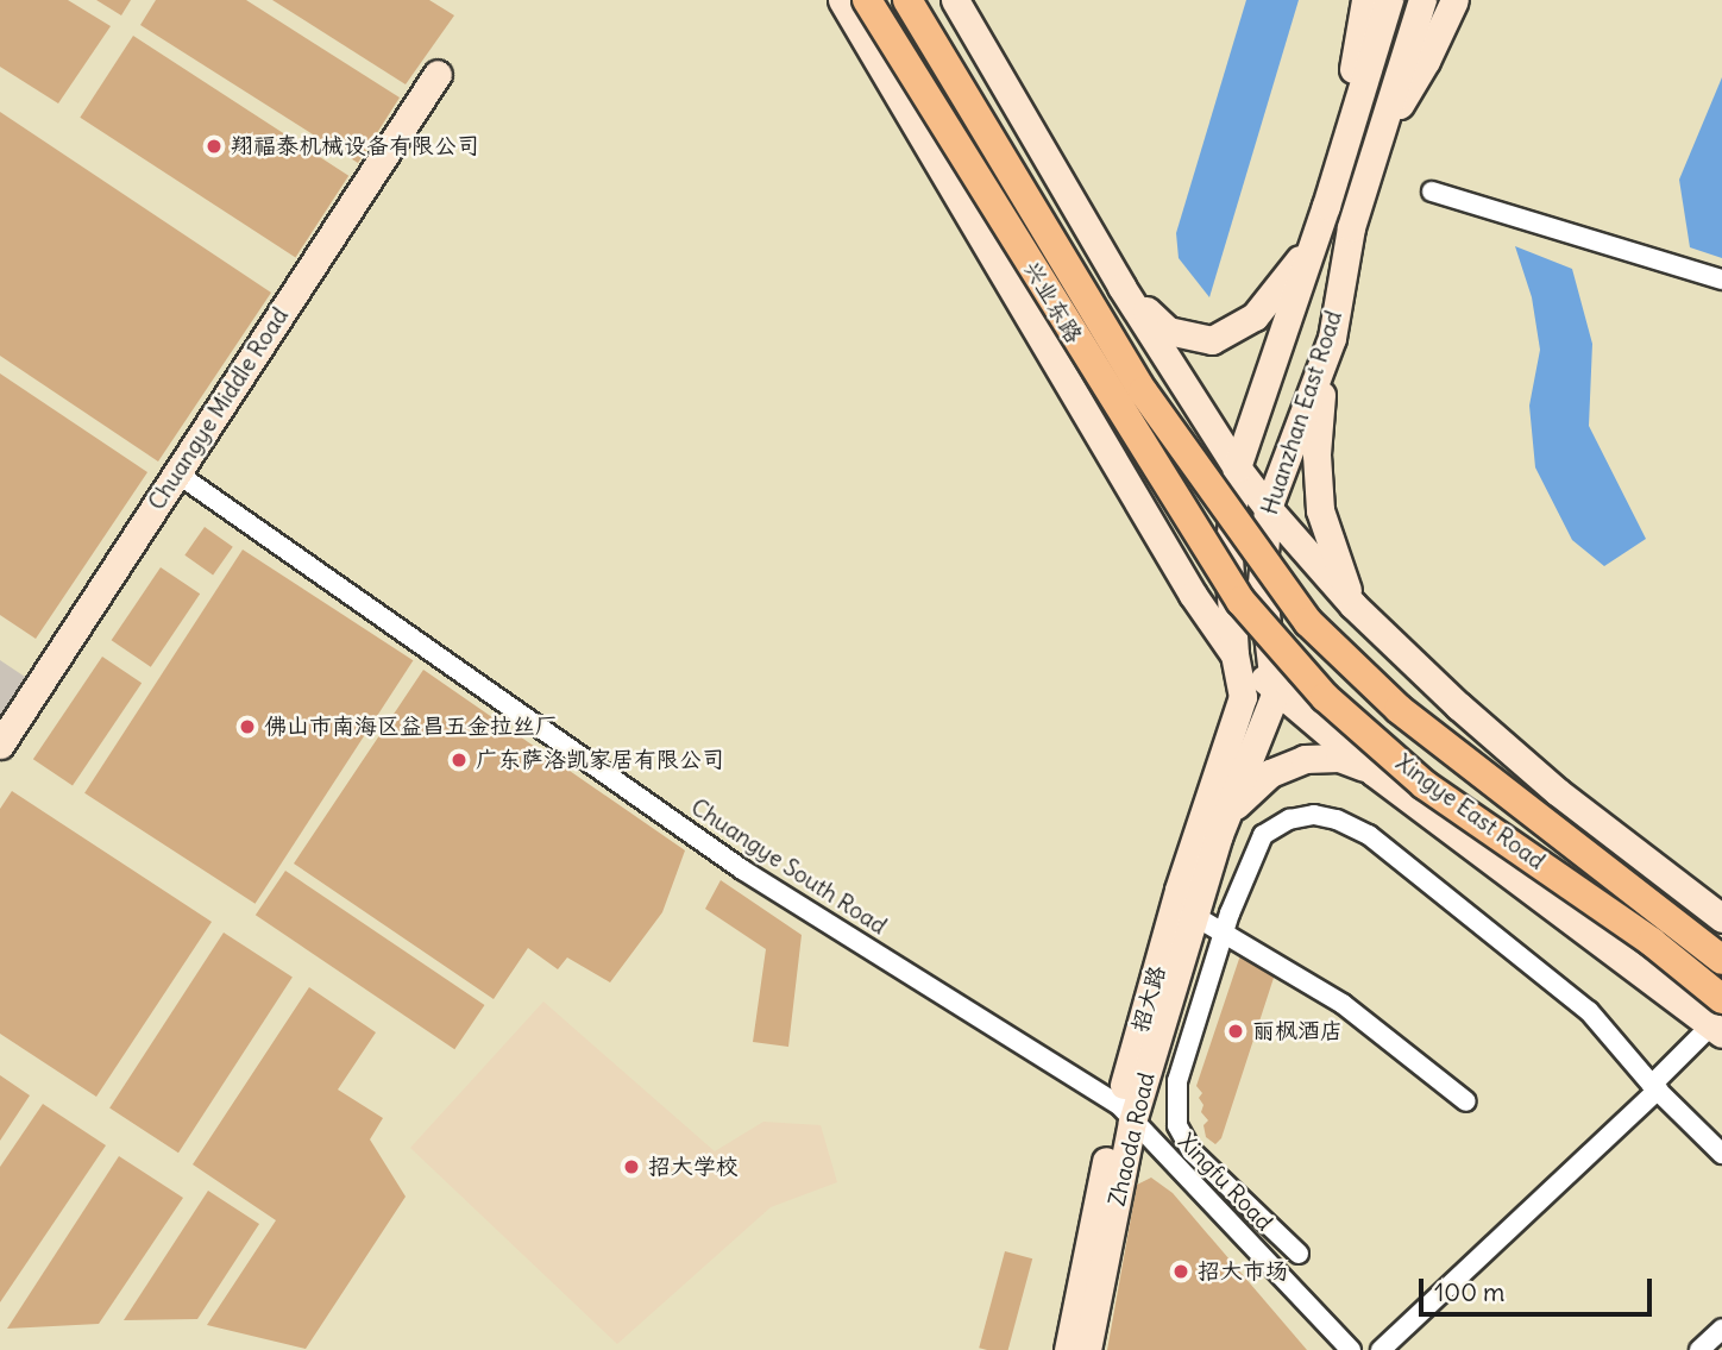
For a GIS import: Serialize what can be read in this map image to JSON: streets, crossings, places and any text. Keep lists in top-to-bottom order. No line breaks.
{"streets":{"main road":["Chuangye Middle Road","Huanzhan East Road","Xingye East Road","Zhaoda Road"],"street":["Chuangye South Road","Xingfu Road"]},"crossings":[["Chuangye Middle Road","Chuangye South Road"],["Huanzhan East Road","Zhaoda Road"],["Chuangye South Road","Zhaoda Road"],["Chuangye South Road","Xingfu Road"],["Zhaoda Road","Xingfu Road"]],"places":["翔福泰机械设备有限公司","佛山市南海区益昌五金拉丝厂","广东萨洛凯家居有限公司","丽枫酒店","招大学校","招大市场"],"scale_bar":"100 m"}
